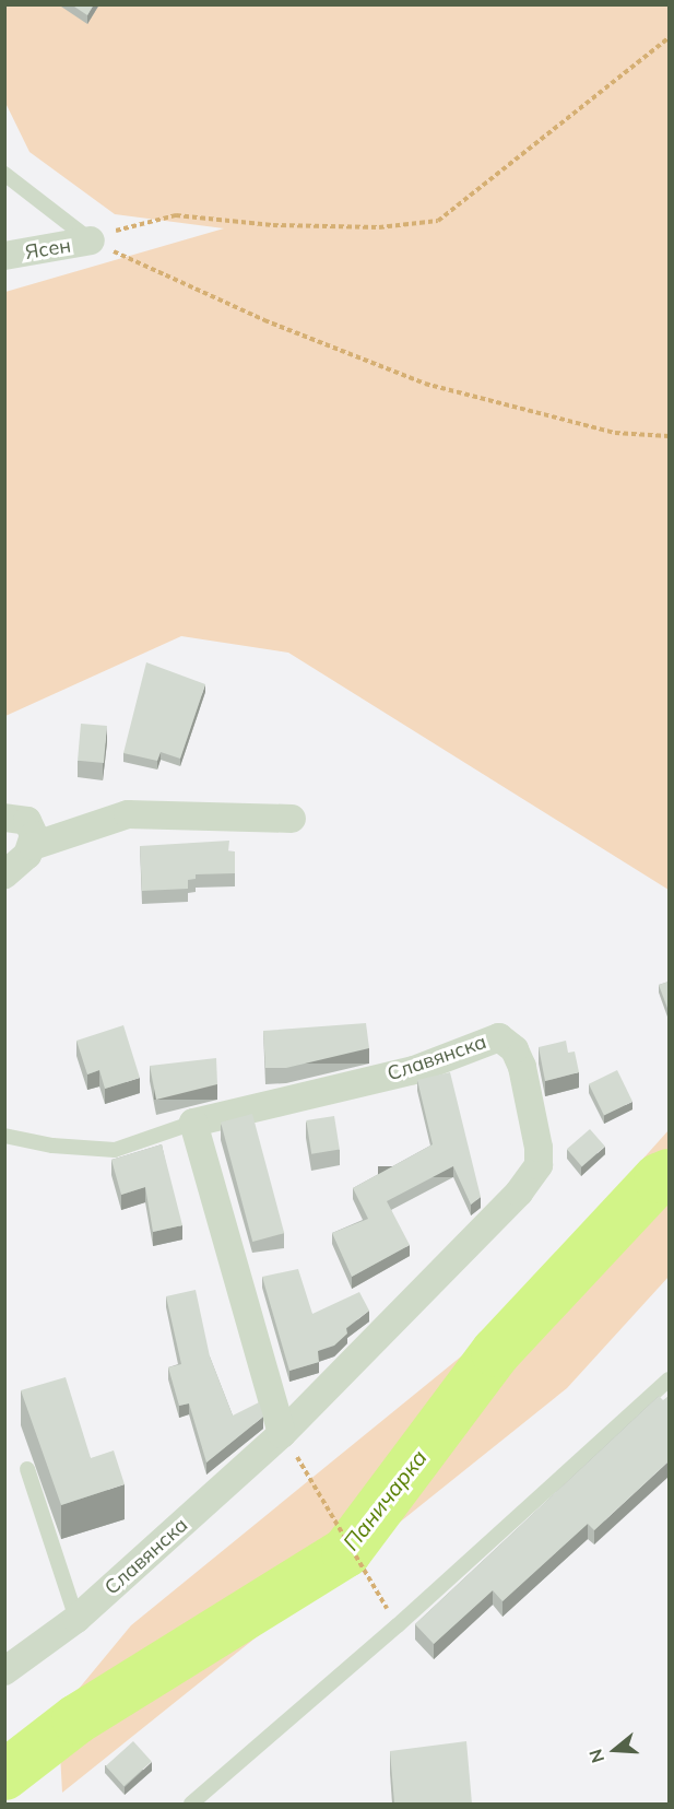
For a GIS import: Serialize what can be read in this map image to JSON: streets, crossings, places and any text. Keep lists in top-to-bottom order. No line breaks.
{"streets":{"street":["Ясен","Славянска"]},"water":["Паничарка"],"north":"left"}
